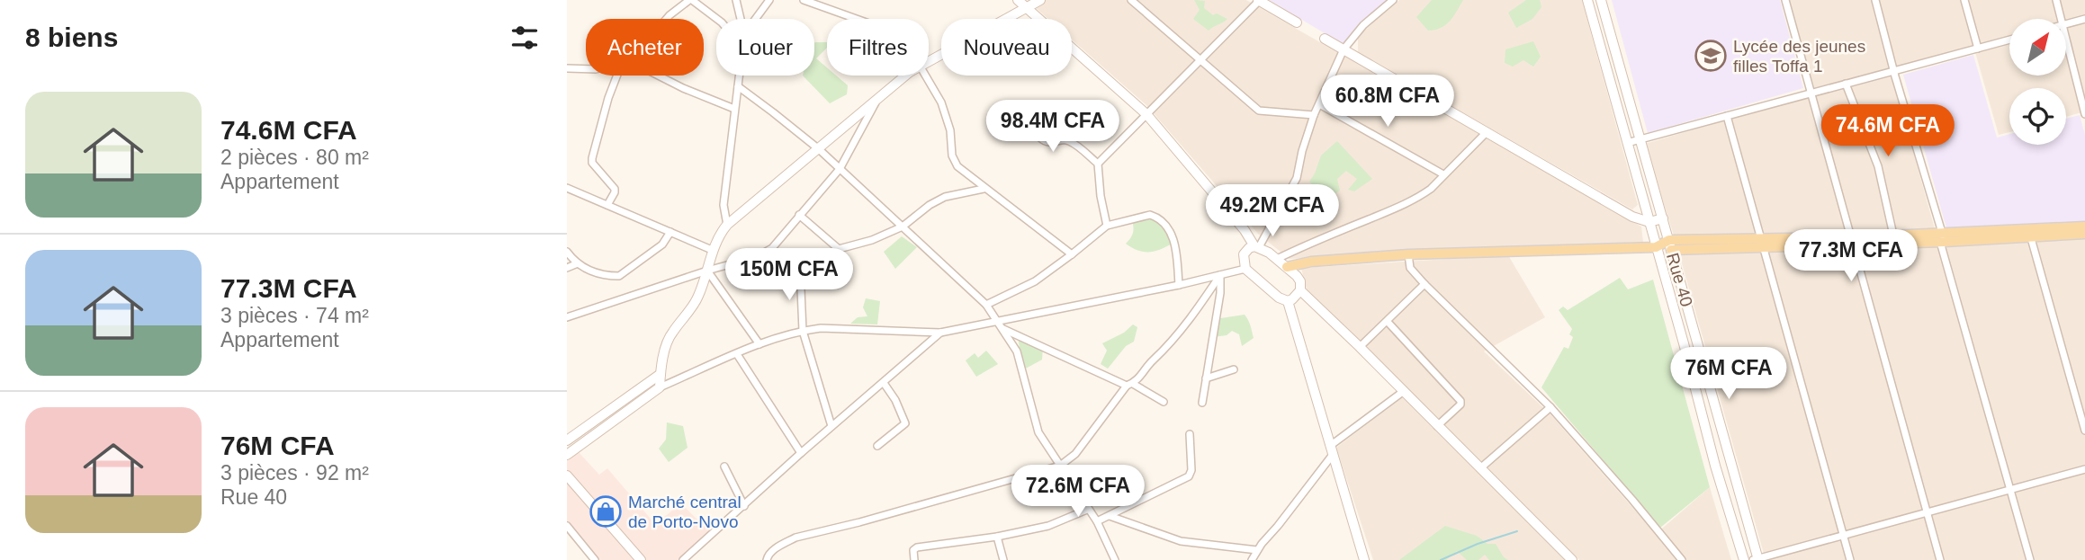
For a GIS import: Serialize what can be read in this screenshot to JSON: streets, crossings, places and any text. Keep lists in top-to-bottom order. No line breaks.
{"streets":{"main road":["Rue 40"]},"places":{"school or university":["Lycée des jeunes filles Toffa 1"],"shop":["Marché central de Porto-Novo"]},"north":"top right","page":{"heading":"8 biens","chip":["Acheter","Louer","Filtres","Nouveau"],"price":["60.8M CFA","98.4M CFA","74.6M CFA","49.2M CFA","77.3M CFA","150M CFA","76M CFA","72.6M CFA"],"list":[{"name":"74.6M CFA","note":"2 pièces · 80 m² · Appartement"},{"name":"77.3M CFA","note":"3 pièces · 74 m² · Appartement"},{"name":"76M CFA","note":"3 pièces · 92 m² · Rue 40"}]}}
